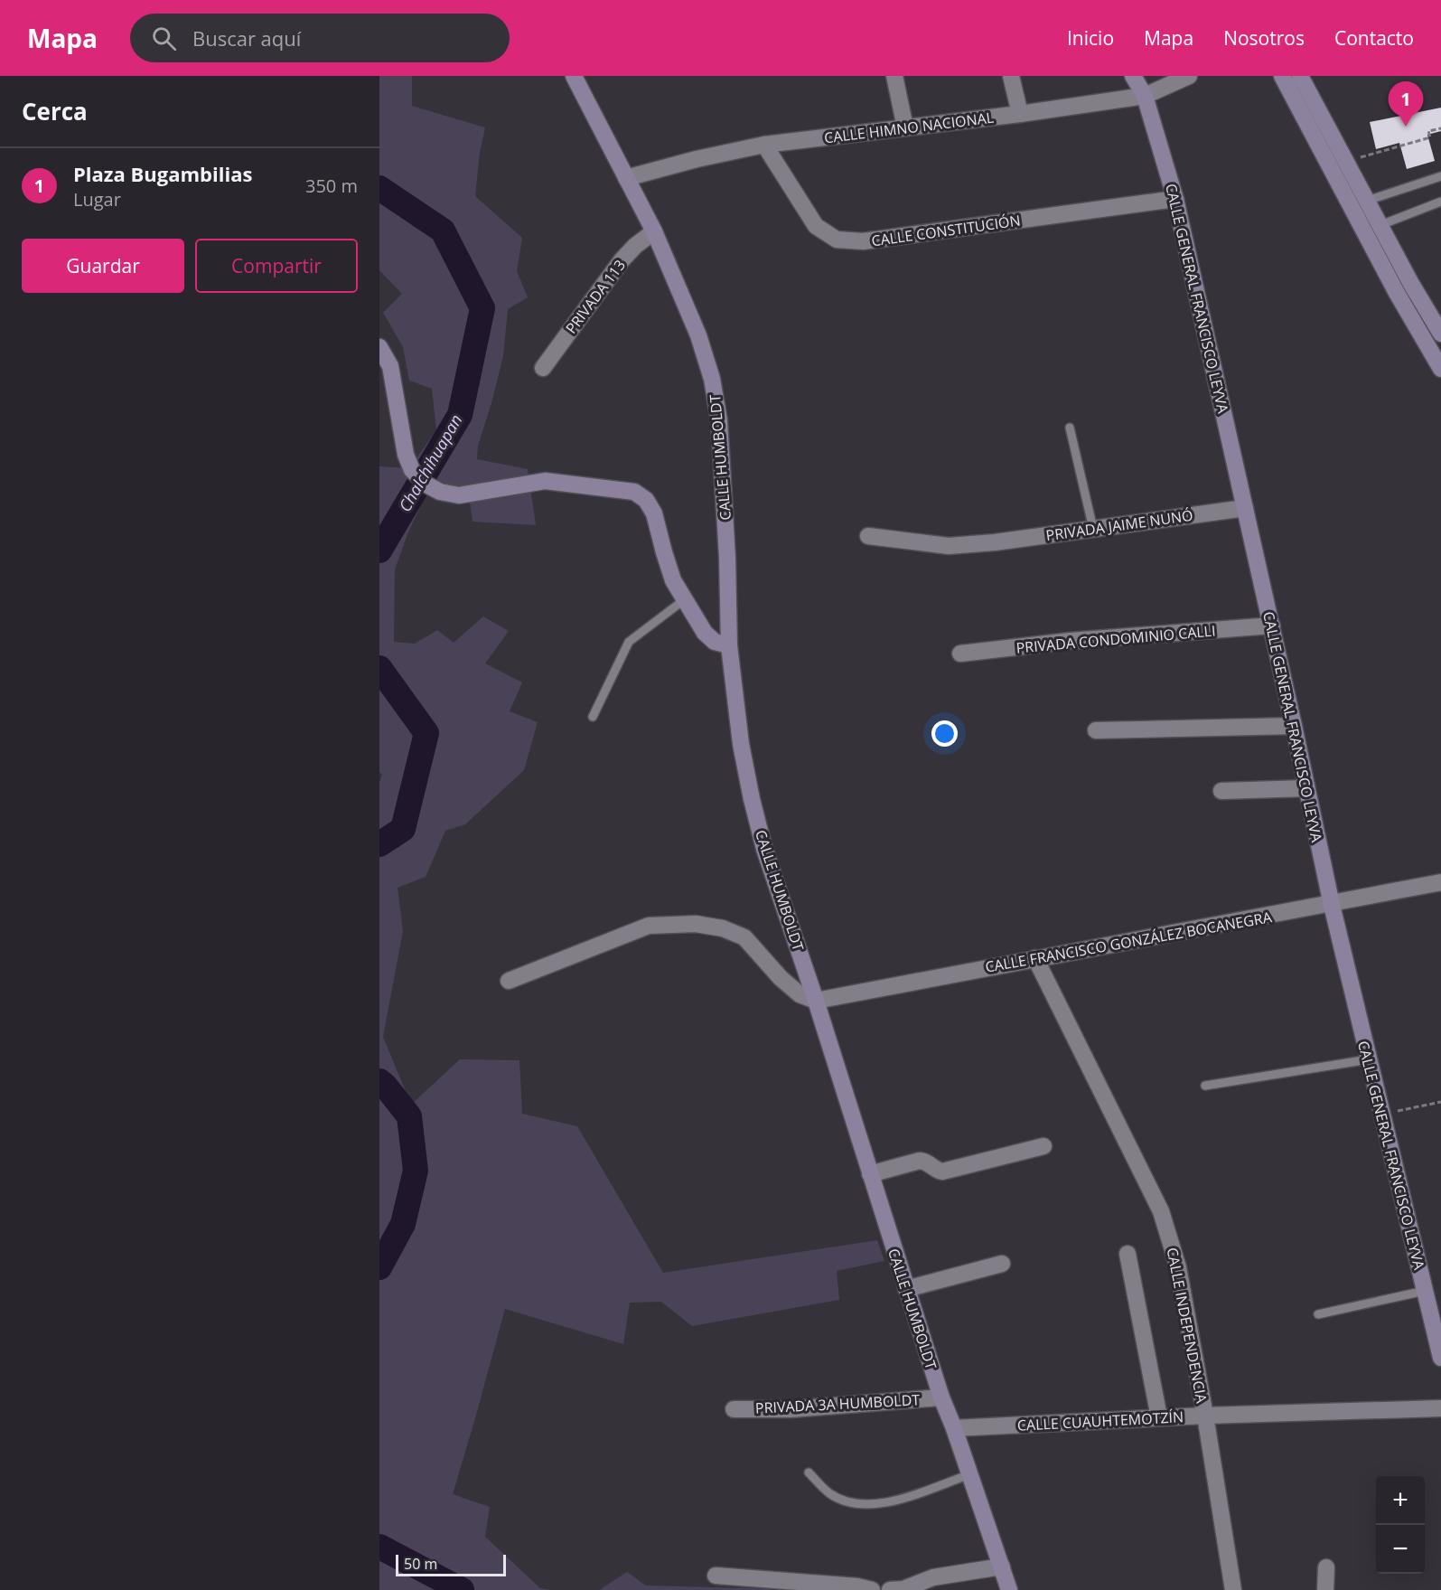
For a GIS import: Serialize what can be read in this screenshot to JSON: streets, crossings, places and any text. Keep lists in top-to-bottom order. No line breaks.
{"streets":{"street":["CALLE HIMNO NACIONAL","CALLE CONSTITUCIÓN","PRIVADA 113","CALLE GENERAL FRANCISCO LEYVA","CALLE HUMBOLDT","PRIVADA JAIME NUNÓ","PRIVADA CONDOMINIO CALLI","CALLE FRANCISCO GONZÁLEZ BOCANEGRA","CALLE INDEPENDENCIA","PRIVADA 3A HUMBOLDT","CALLE CUAUHTEMOTZÍN"]},"crossings":[["CALLE HIMNO NACIONAL","CALLE CONSTITUCIÓN"],["CALLE HIMNO NACIONAL","CALLE GENERAL FRANCISCO LEYVA"],["CALLE HIMNO NACIONAL","CALLE HUMBOLDT"],["CALLE CONSTITUCIÓN","CALLE GENERAL FRANCISCO LEYVA"],["PRIVADA 113","CALLE HUMBOLDT"],["CALLE GENERAL FRANCISCO LEYVA","PRIVADA JAIME NUNÓ"],["CALLE GENERAL FRANCISCO LEYVA","PRIVADA CONDOMINIO CALLI"],["CALLE GENERAL FRANCISCO LEYVA","CALLE FRANCISCO GONZÁLEZ BOCANEGRA"],["CALLE HUMBOLDT","CALLE FRANCISCO GONZÁLEZ BOCANEGRA"],["CALLE HUMBOLDT","PRIVADA 3A HUMBOLDT"],["CALLE HUMBOLDT","CALLE CUAUHTEMOTZÍN"],["CALLE FRANCISCO GONZÁLEZ BOCANEGRA","CALLE INDEPENDENCIA"],["CALLE INDEPENDENCIA","CALLE CUAUHTEMOTZÍN"]],"water":["Chalchihuapan"],"scale_bar":"50 m","page":{"header":"Mapa","search":"Buscar aquí","nav":["Inicio","Mapa","Nosotros","Contacto"],"heading":"Cerca","pins":"1","list":[{"mark":"1","name":"Plaza Bugambilias","note":"Lugar","value":"350 m"}],"buttons":["Guardar","Compartir"],"map_buttons":["+","−"],"scale":"50 m"}}
